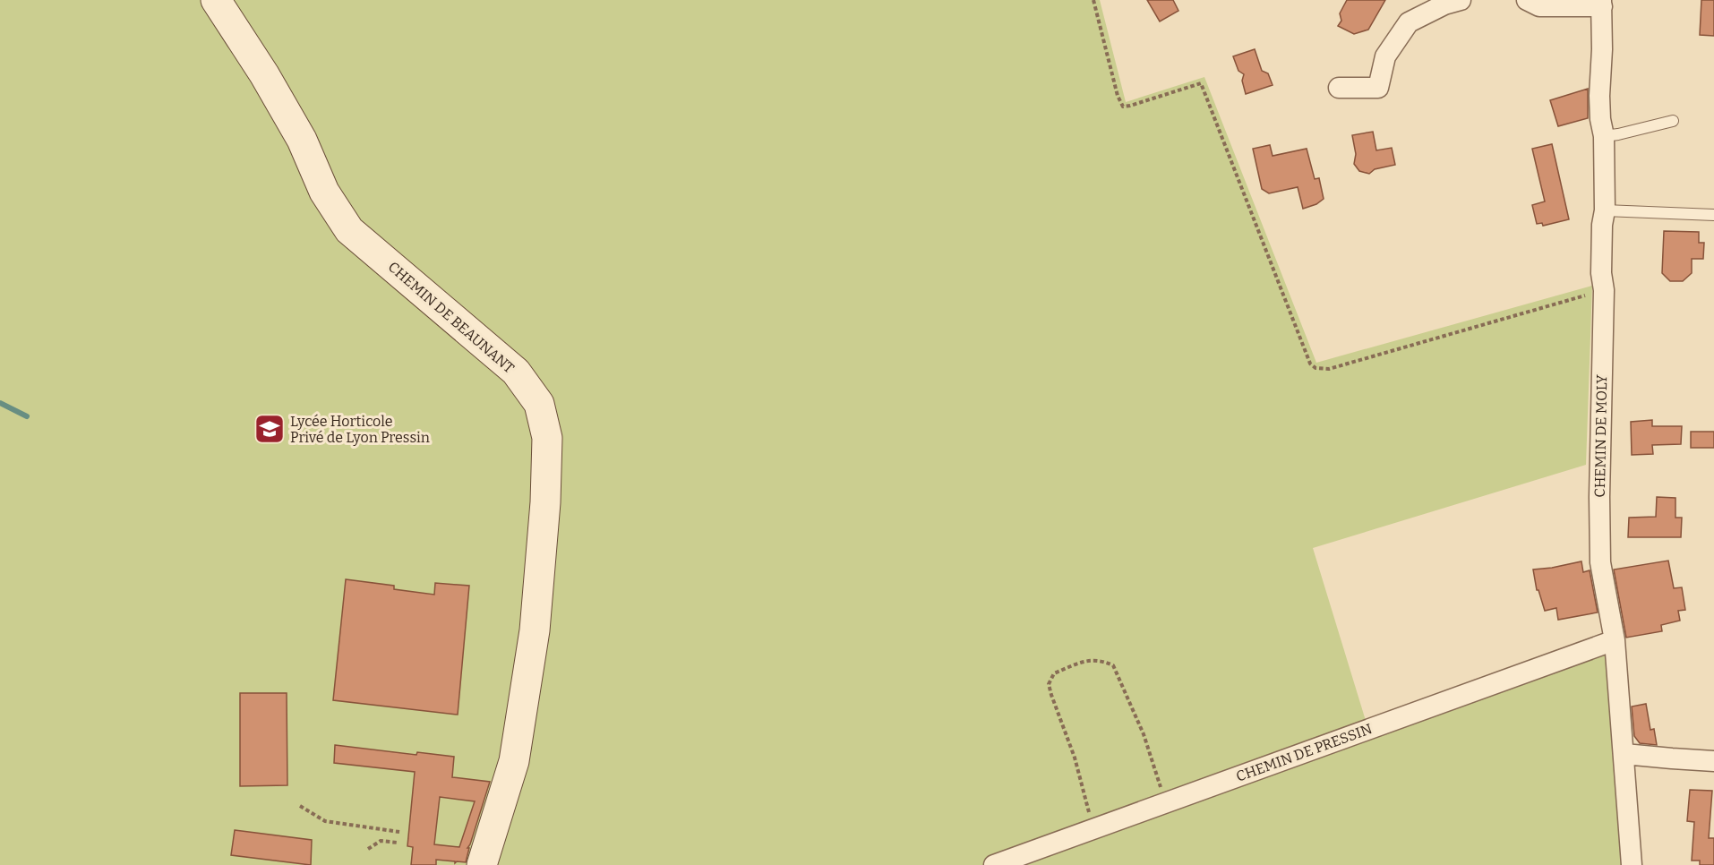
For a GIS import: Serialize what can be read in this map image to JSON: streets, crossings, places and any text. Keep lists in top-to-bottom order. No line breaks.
{"streets":{"street":["CHEMIN DE BEAUNANT","CHEMIN DE MOLY","CHEMIN DE PRESSIN"]},"crossings":[["CHEMIN DE MOLY","CHEMIN DE PRESSIN"]],"places":{"school or university":["Lycée Horticole Privé de Lyon Pressin"]}}
